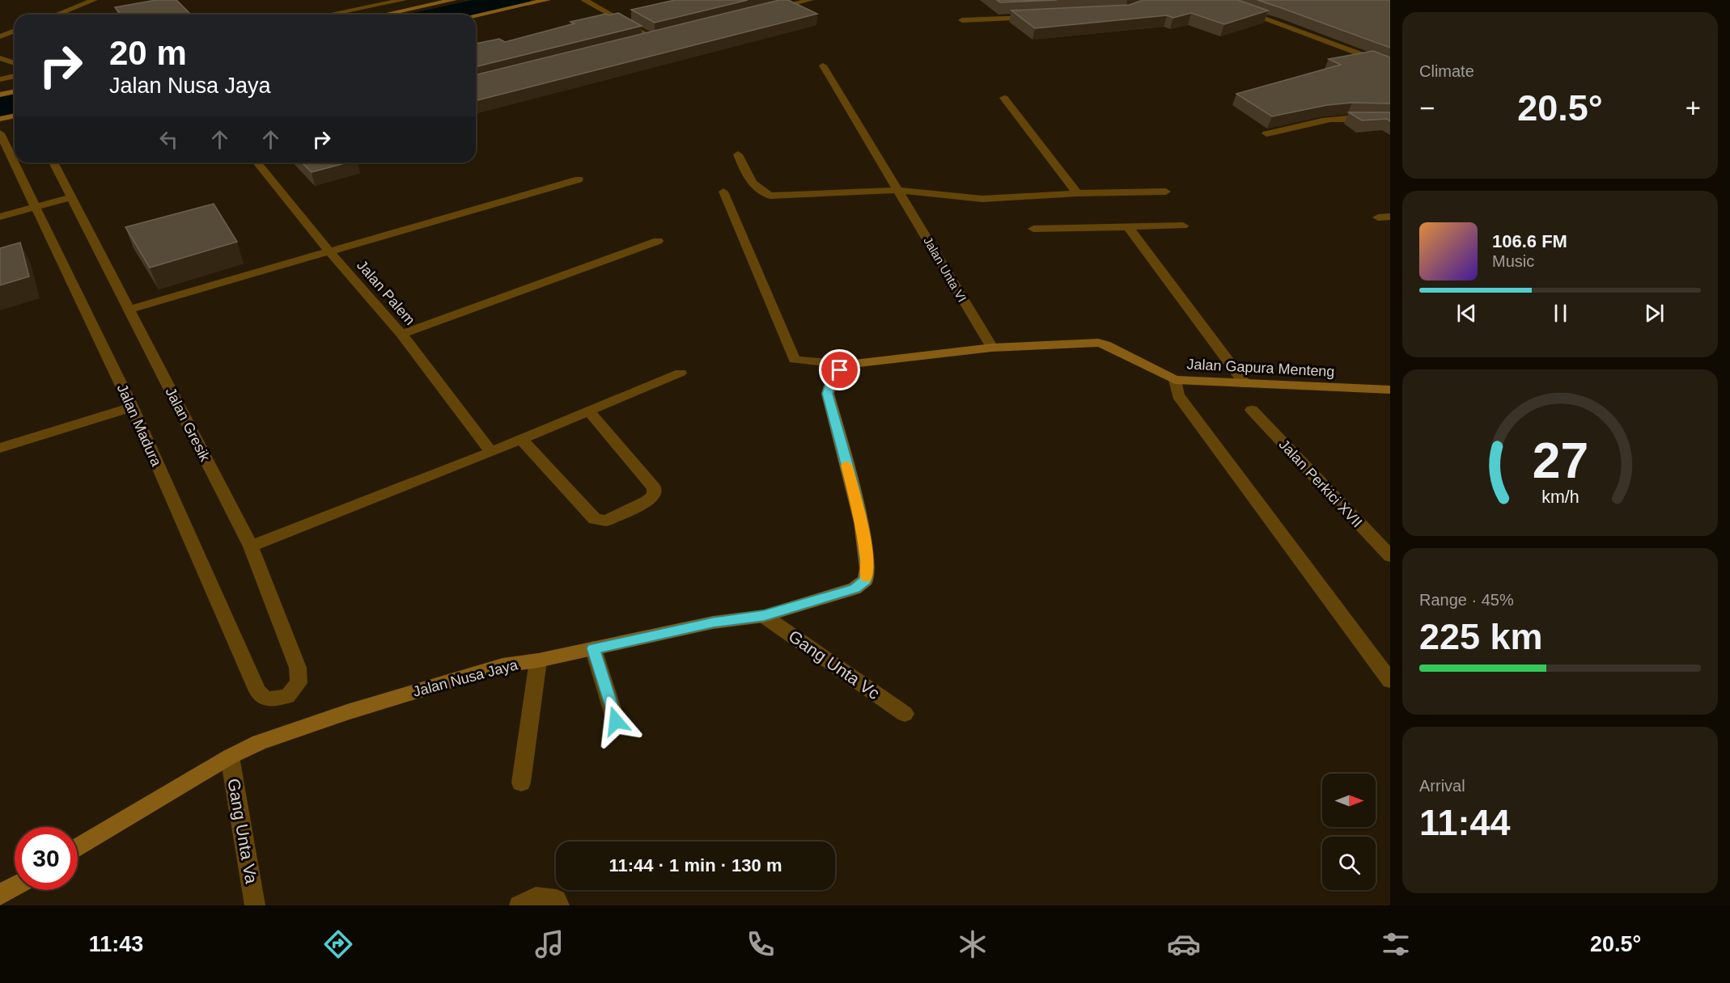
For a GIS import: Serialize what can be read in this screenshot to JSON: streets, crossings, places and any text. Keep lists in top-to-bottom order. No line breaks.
{"streets":{"street":["Jalan Unta VI","Jalan Palem","Jalan Gapura Menteng","Jalan Gresik","Jalan Madura","Jalan Perkici XVII","Gang Unta Vc","Jalan Nusa Jaya","Gang Unta Va"]},"crossings":[["Jalan Unta VI","Jalan Gapura Menteng"],["Jalan Gresik","Jalan Madura"],["Gang Unta Vc","Jalan Nusa Jaya"],["Jalan Nusa Jaya","Gang Unta Va"]],"north":"right","page":{"tile":["Climate",["Range · 45%","225 km"],["Arrival","11:44"]],"turn":["20 m","Jalan Nusa Jaya"],"heat":["−","20.5°","+"],"song":["106.6 FM","Music"],"limit":"30","trip":"11:44 · 1 min · 130 m","tabs":["11:43","20.5°"],"gauge":["27","km/h"]}}
